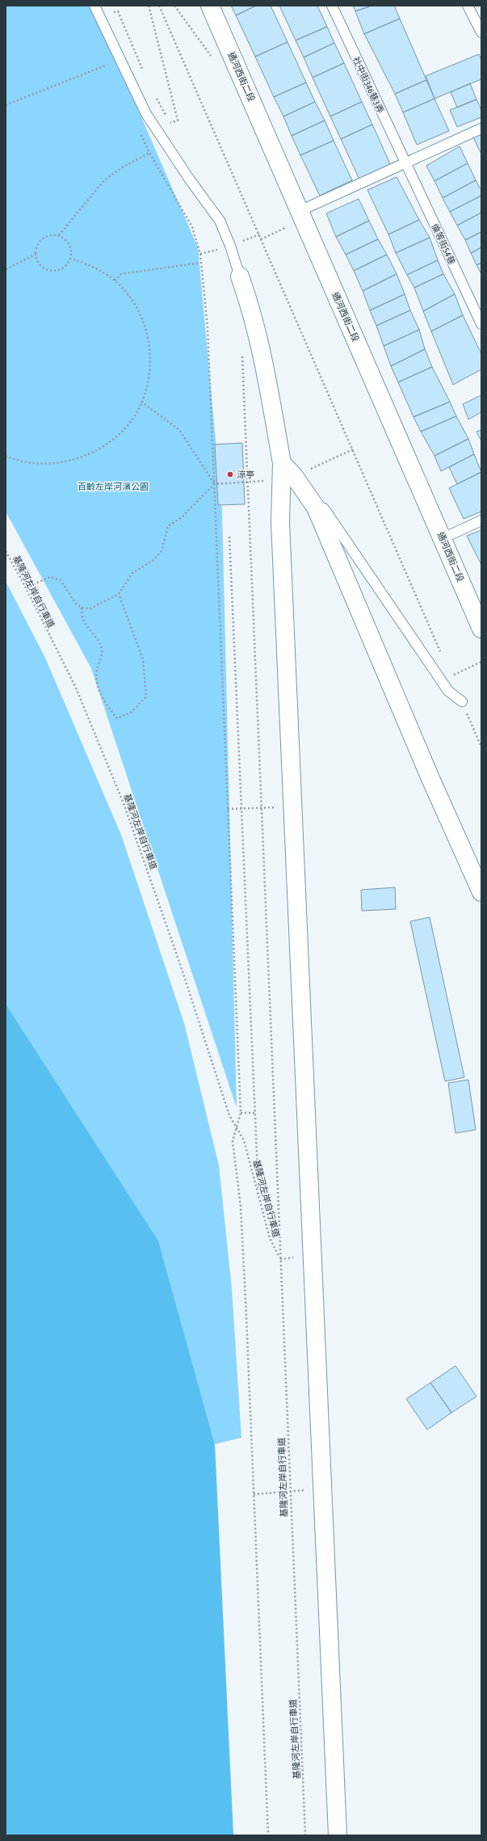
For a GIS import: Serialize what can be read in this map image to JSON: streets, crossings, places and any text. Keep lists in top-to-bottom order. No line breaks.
{"streets":{"street":["通河西街二段"],"lane":["社中街346巷3弄","倫等街54巷"],"path":["基隆河左岸自行車道"]},"crossings":[["社中街346巷3弄","倫等街54巷"]],"parks":["百齡左岸河濱公園"],"places":["涼亭"]}
